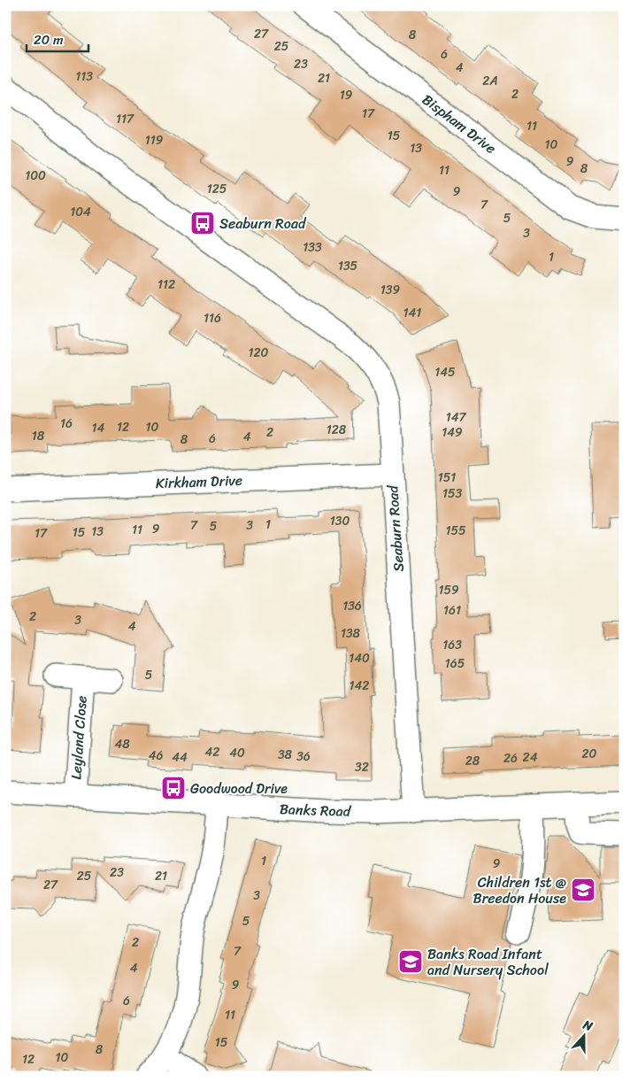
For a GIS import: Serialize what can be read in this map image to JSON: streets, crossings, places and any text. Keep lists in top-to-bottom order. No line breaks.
{"streets":{"street":["Bispham Drive","Kirkham Drive","Seaburn Road","Leyland Close","Banks Road"]},"crossings":[["Kirkham Drive","Seaburn Road"],["Seaburn Road","Banks Road"],["Leyland Close","Banks Road"]],"places":{"bus stop":["Seaburn Road","Goodwood Drive"],"school or university":["Children 1st @ Breedon House","Banks Road Infant and Nursery School"]},"house_numbers":["27","8","25","6","23","4","113","21","2A","2","19","17","117","11","15","119","10","13","9","8","11","100","125","9","7","104","5","3","133","1","135","112","139","141","116","120","145","147","16","12","10","14","128","2","149","18","4","6","8","151","153","130","1","7","3","5","9","11","155","13","15","17","159","136","161","2","3","4","138","163","140","165","5","142","48","42","40","20","38","46","36","44","24","26","28","32","1","9","23","25","21","27","3","5","2","7","4","9","6","11","15","8","10","12"],"scale_bar":"20 m","north":"top"}
